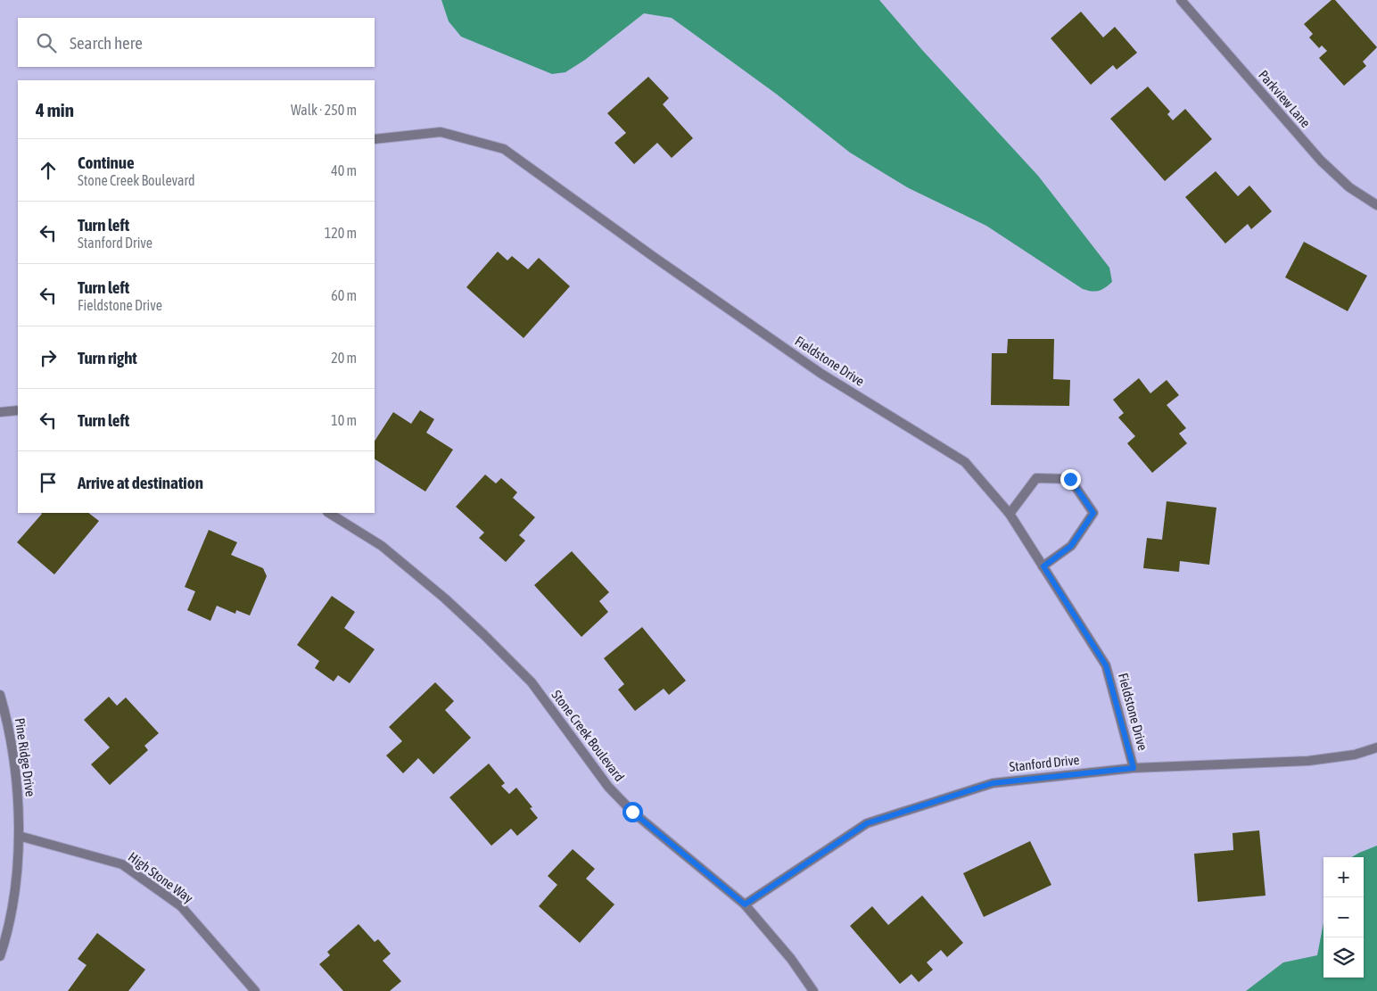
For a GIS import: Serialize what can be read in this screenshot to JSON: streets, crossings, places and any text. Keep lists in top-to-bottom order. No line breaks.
{"streets":{"street":["Parkview Lane","Fieldstone Drive","Stone Creek Boulevard","Pine Ridge Drive","Stanford Drive","High Stone Way"]},"crossings":[["Fieldstone Drive","Stanford Drive"],["Stone Creek Boulevard","Stanford Drive"],["Pine Ridge Drive","High Stone Way"]],"page":{"search":"Search here","heading":["4 min","Walk · 250 m"],"list":[["Continue","Stone Creek Boulevard","40 m"],["Turn left","Stanford Drive","120 m"],["Turn left","Fieldstone Drive","60 m"],["Turn right","20 m"],["Turn left","10 m"],"Arrive at destination"],"map_buttons":["+","−"]}}
